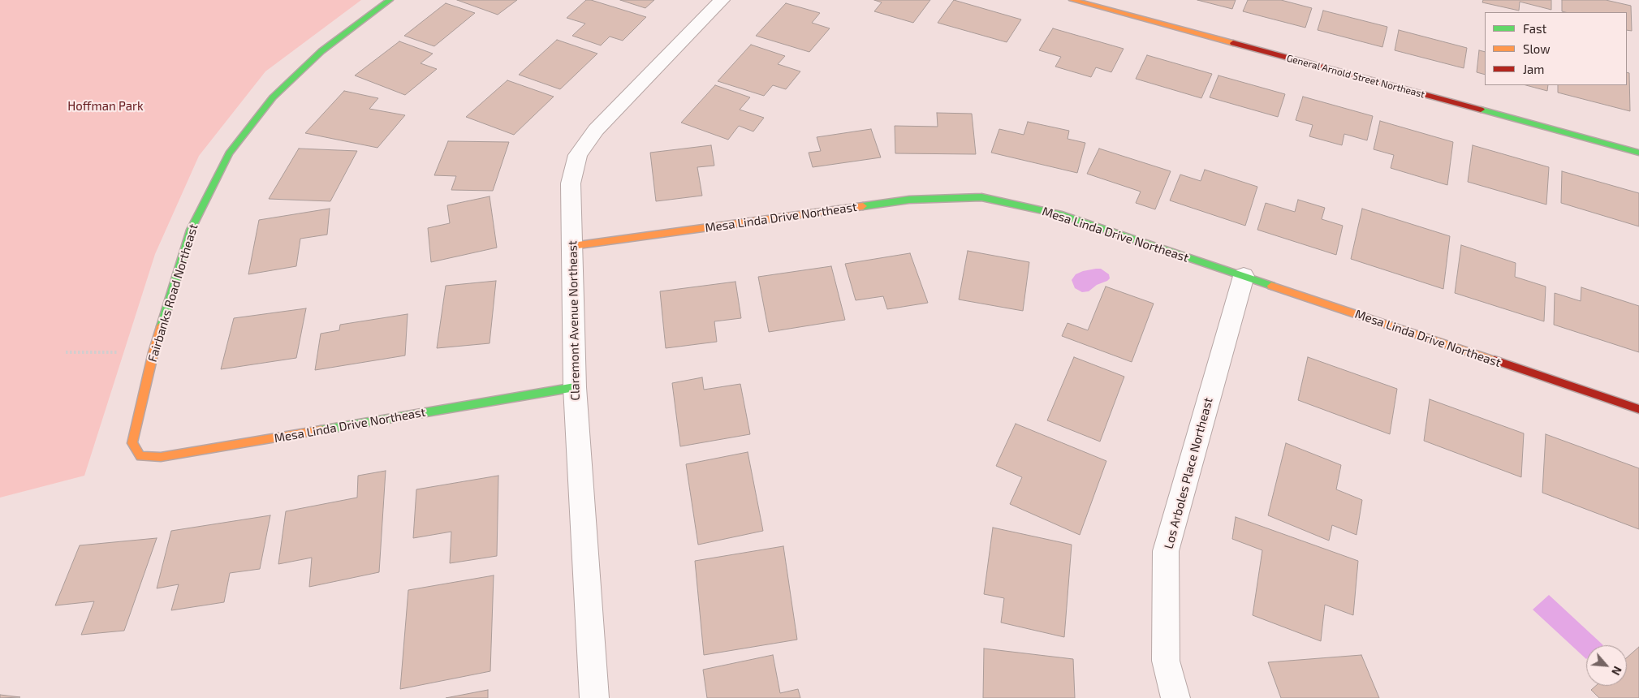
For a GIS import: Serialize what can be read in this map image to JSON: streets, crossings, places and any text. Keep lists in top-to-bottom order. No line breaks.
{"streets":{"street":["General Arnold Street Northeast","Mesa Linda Drive Northeast","Fairbanks Road Northeast","Claremont Avenue Northeast","Los Arboles Place Northeast"]},"crossings":[["Mesa Linda Drive Northeast","Fairbanks Road Northeast"],["Mesa Linda Drive Northeast","Claremont Avenue Northeast"],["Mesa Linda Drive Northeast","Los Arboles Place Northeast"]],"parks":["Hoffman Park"],"legend":["Fast","Slow","Jam"],"north":"bottom right"}
